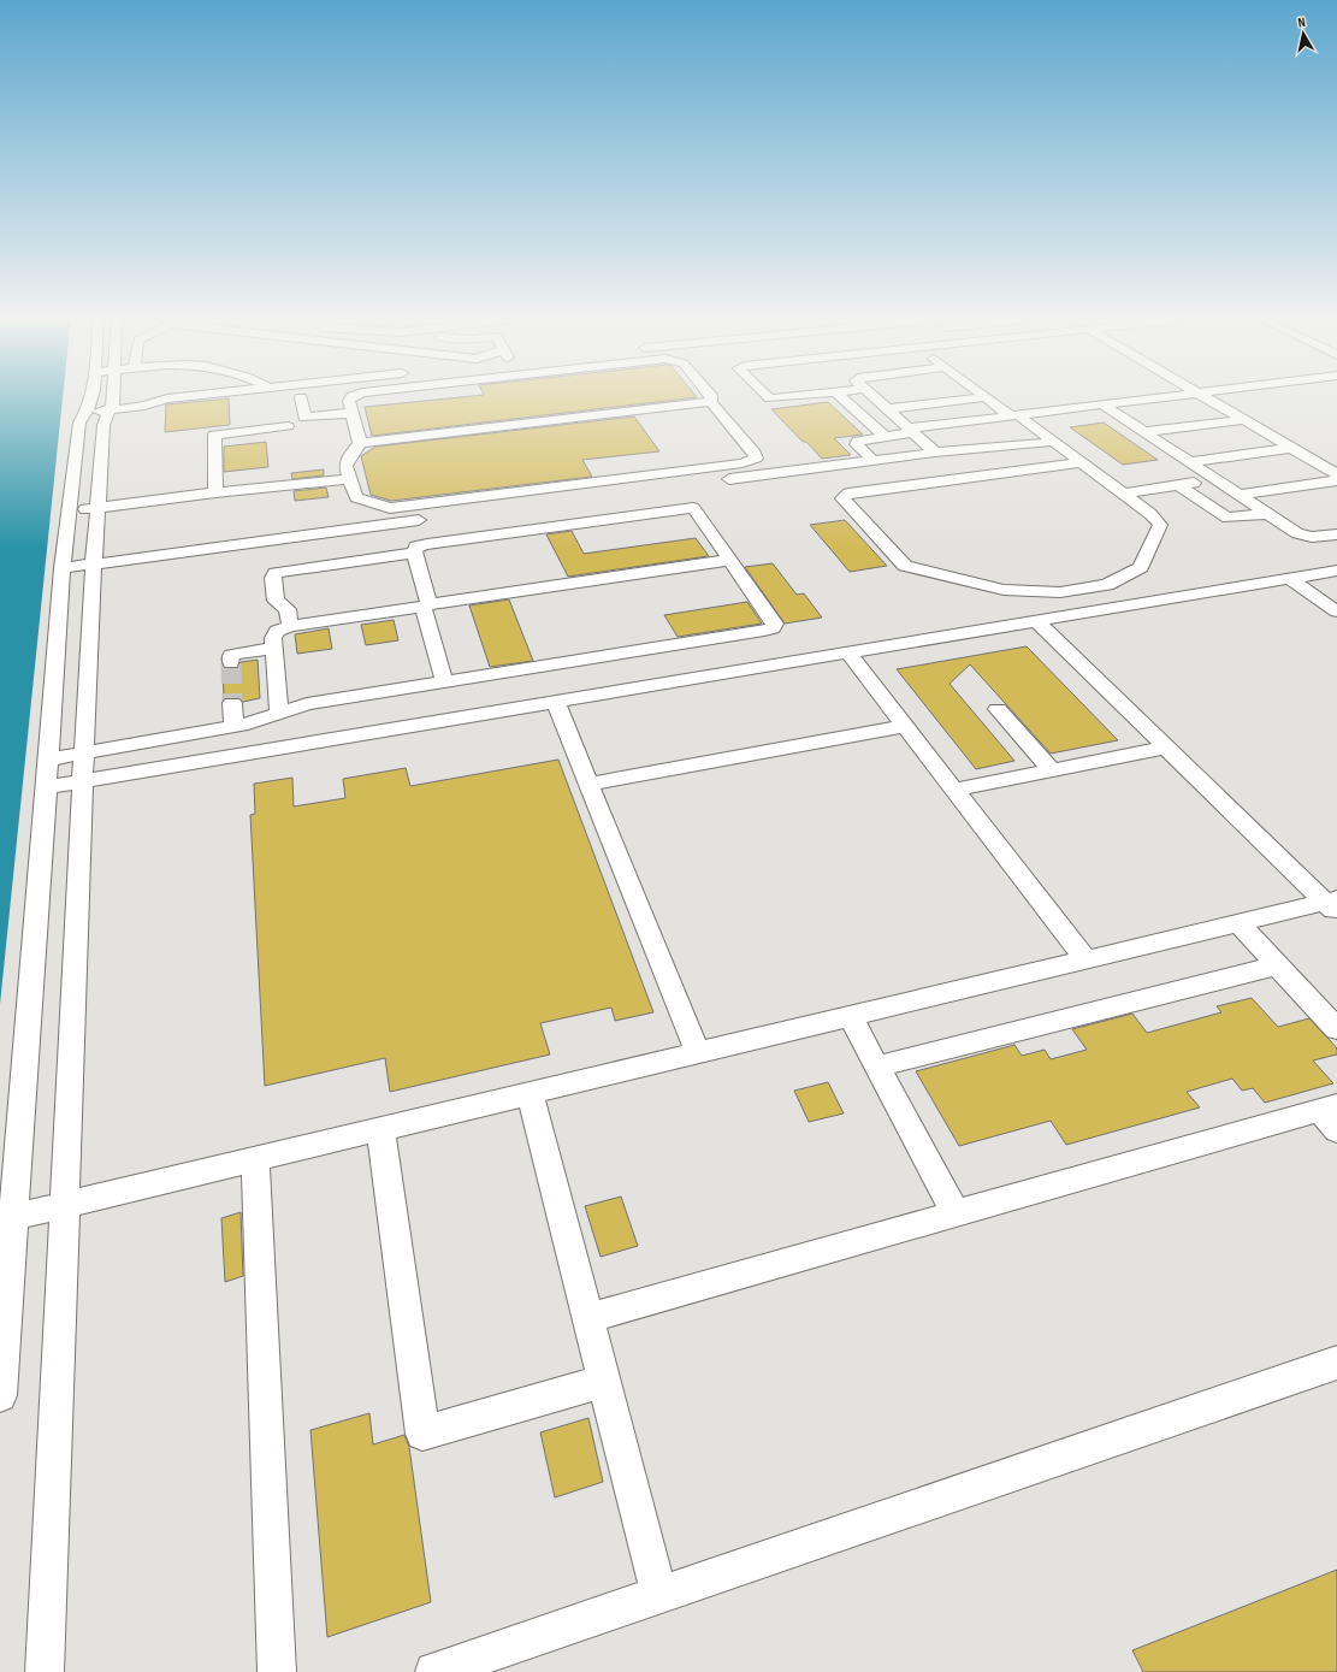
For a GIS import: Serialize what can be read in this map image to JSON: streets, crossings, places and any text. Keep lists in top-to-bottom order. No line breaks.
{"north":"top"}
